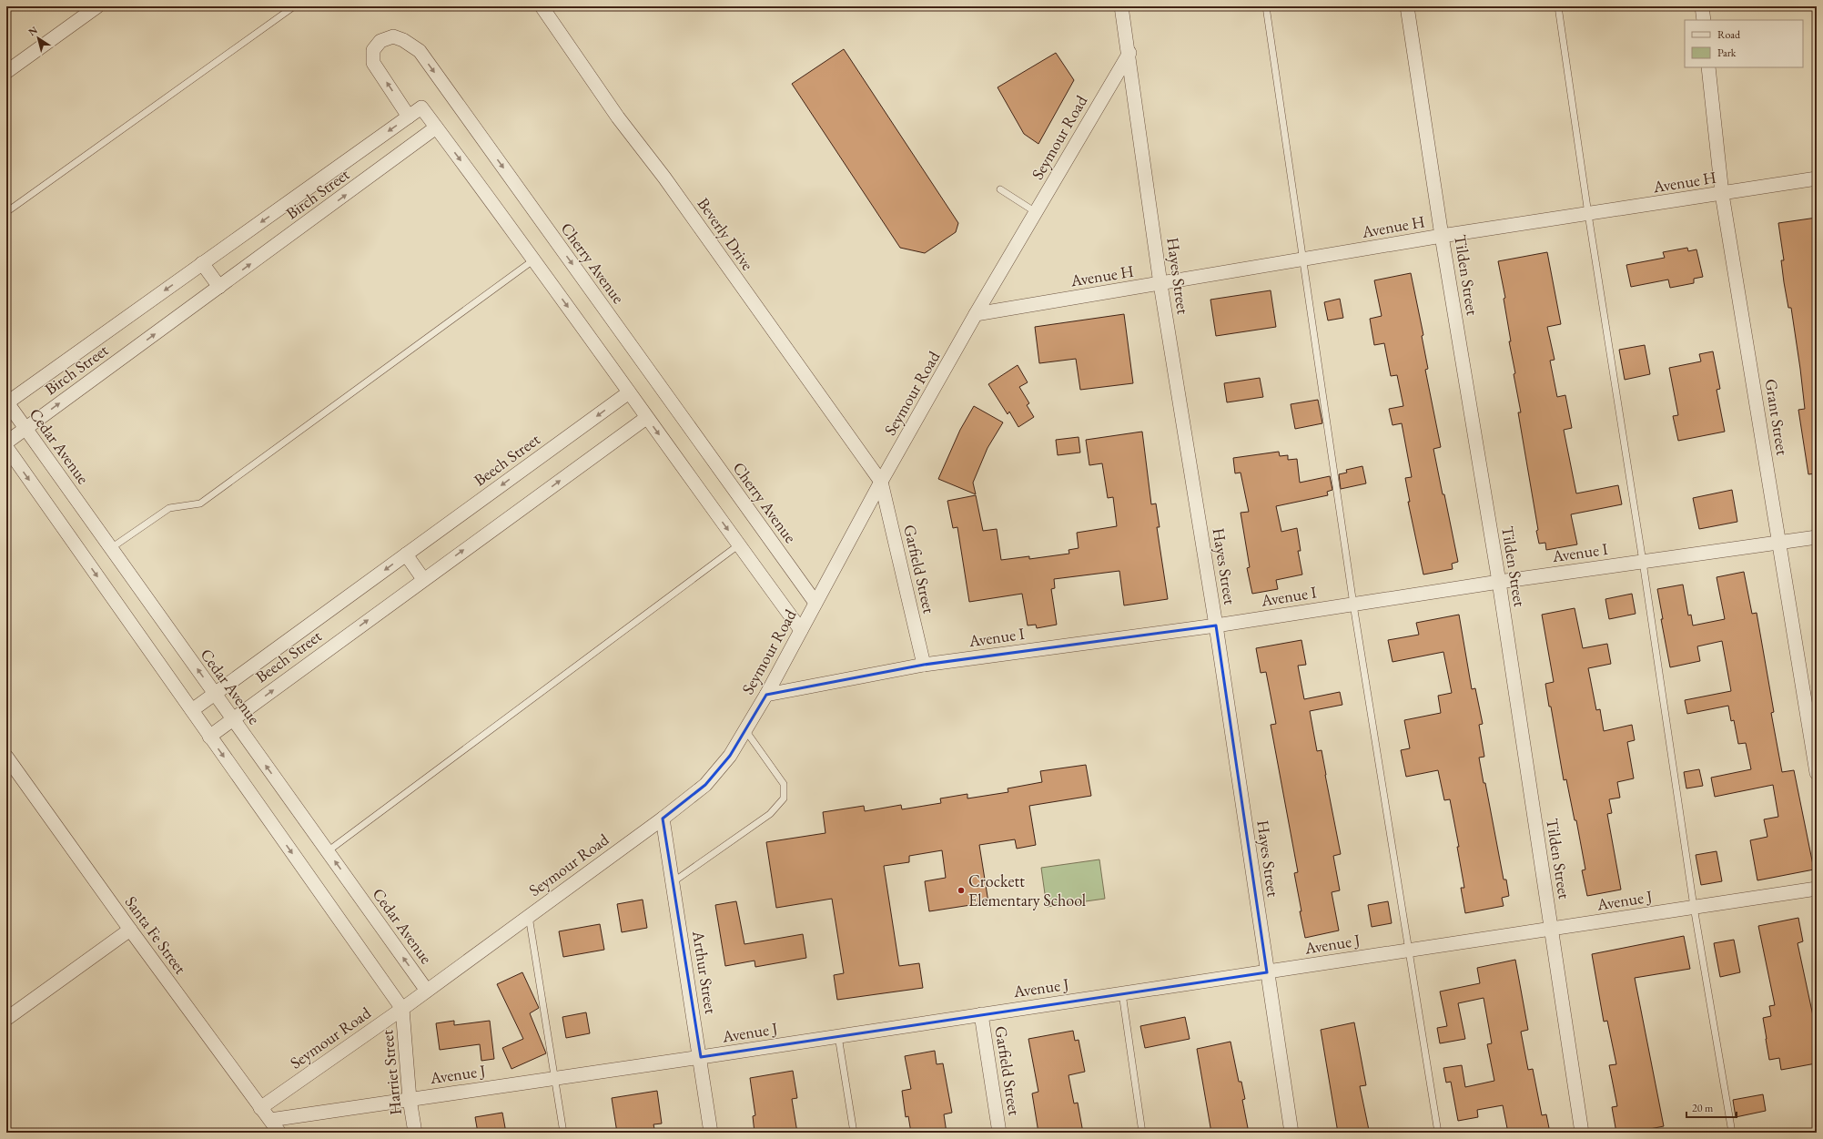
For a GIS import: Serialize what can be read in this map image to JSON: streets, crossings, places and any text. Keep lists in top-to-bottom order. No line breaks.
{"streets":{"street":["Seymour Road","Avenue H","Birch Street","Beverly Drive","Cherry Avenue","Tilden Street","Hayes Street","Grant Street","Cedar Avenue","Beech Street","Avenue I","Garfield Street","Avenue J","Santa Fe Street","Arthur Street","Harriet Street"]},"crossings":[["Seymour Road","Avenue H"],["Seymour Road","Beverly Drive"],["Seymour Road","Cherry Avenue"],["Seymour Road","Hayes Street"],["Seymour Road","Cedar Avenue"],["Seymour Road","Avenue I"],["Seymour Road","Garfield Street"],["Seymour Road","Santa Fe Street"],["Seymour Road","Arthur Street"],["Seymour Road","Harriet Street"],["Avenue H","Tilden Street"],["Avenue H","Hayes Street"],["Avenue H","Grant Street"],["Birch Street","Cherry Avenue"],["Birch Street","Cedar Avenue"],["Beverly Drive","Garfield Street"],["Tilden Street","Avenue I"],["Tilden Street","Avenue J"],["Hayes Street","Avenue I"],["Hayes Street","Avenue J"],["Grant Street","Avenue I"],["Cedar Avenue","Beech Street"],["Avenue I","Garfield Street"],["Garfield Street","Avenue J"],["Avenue J","Santa Fe Street"],["Avenue J","Arthur Street"],["Avenue J","Harriet Street"]],"places":["Crockett Elementary School"],"legend":["Road","Park"],"scale_bar":"20 m","north":"top left"}
